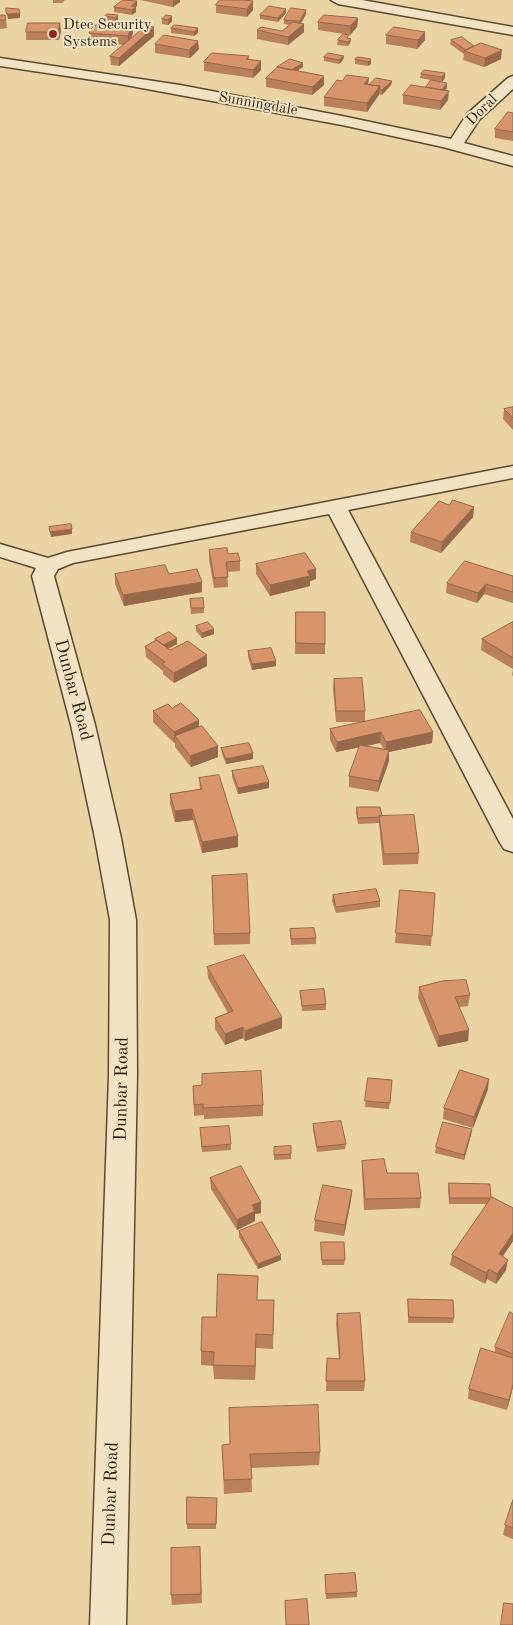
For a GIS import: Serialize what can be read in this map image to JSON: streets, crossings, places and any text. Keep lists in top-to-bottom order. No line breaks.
{"streets":{"street":["Sunningdale","Doral","Dunbar Road"]},"crossings":[["Sunningdale","Doral"]],"places":["Dtec Security Systems"]}
